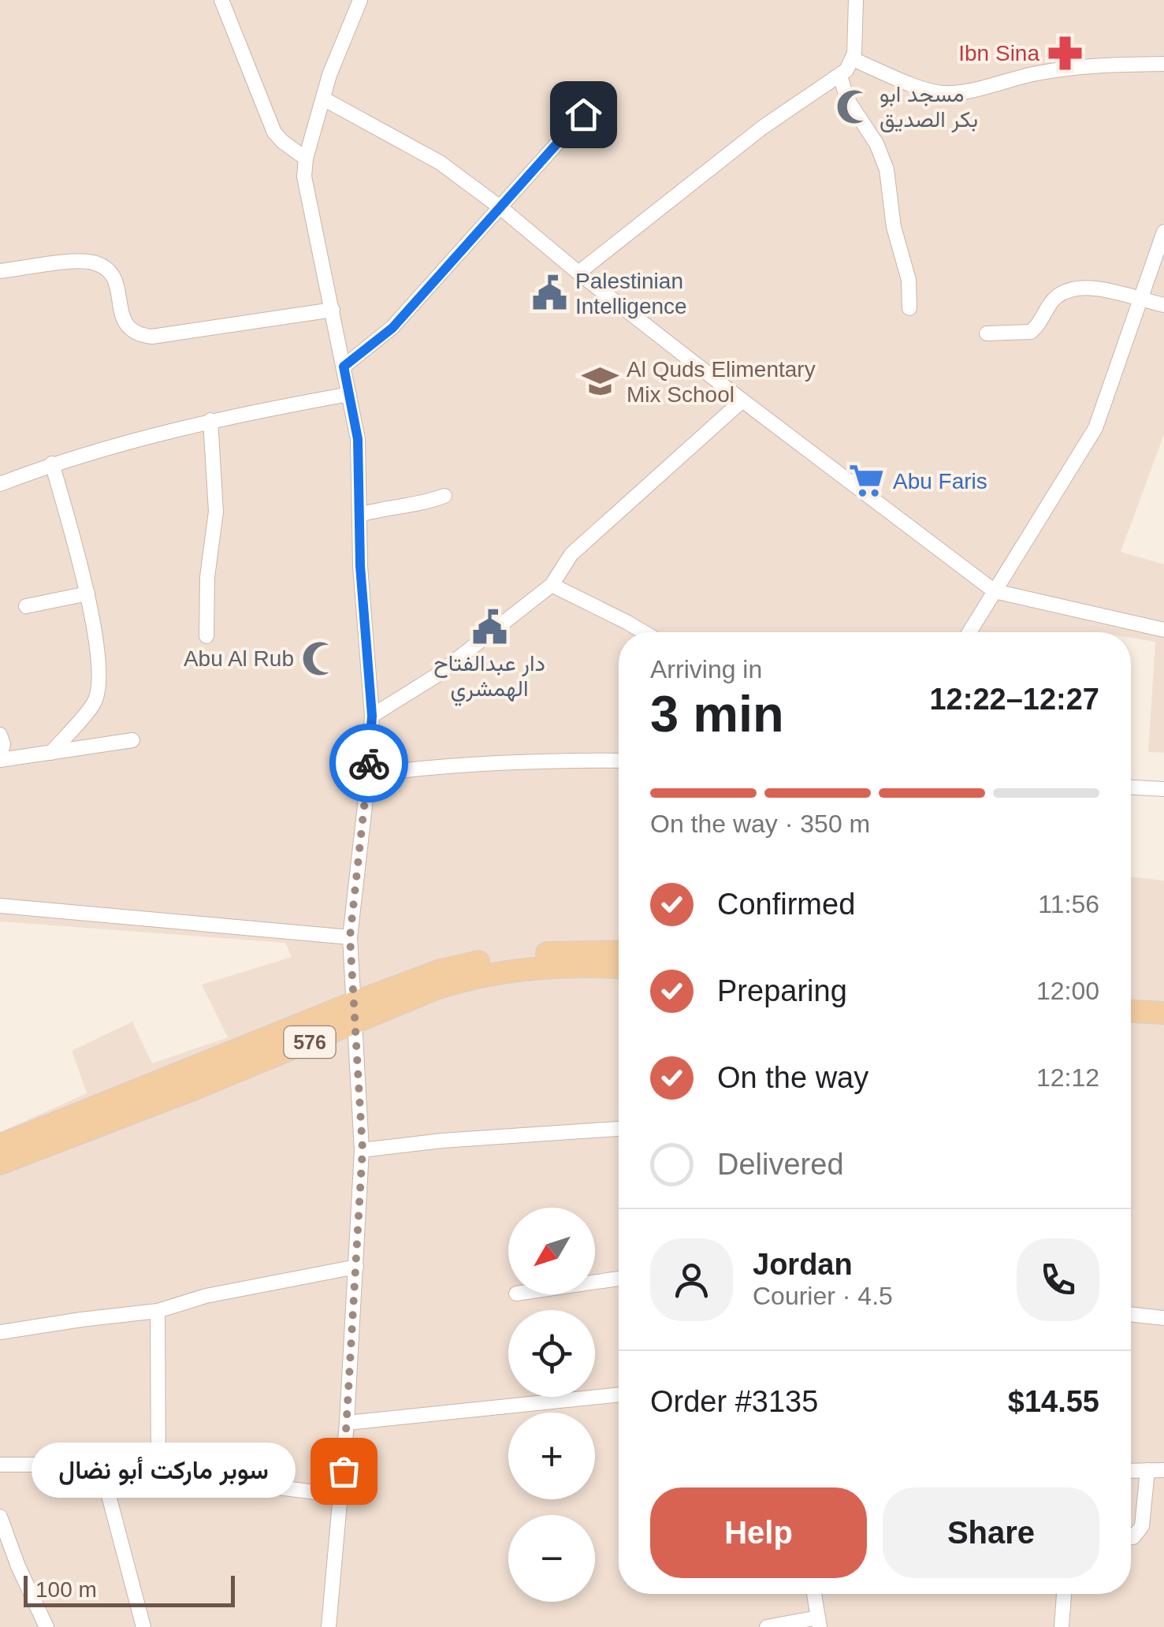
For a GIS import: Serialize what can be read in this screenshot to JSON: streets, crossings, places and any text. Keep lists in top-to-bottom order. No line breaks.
{"streets":{"main road":["576"]},"places":{"pharmacy":["Ibn Sina"],"mosque":["مسجد ابو بكر الصديق","Abu Al Rub"],"public building":["Palestinian Intelligence","دار عبدالفتاح الهمشري"],"school or university":["Al Quds Elimentary Mix School"],"supermarket":["Abu Faris"],"other":["سوبر ماركت أبو نضال"]},"scale_bar":"100 m","north":"bottom left","page":{"heading":["3 min","Arriving in","12:22–12:27"],"panel":["Jordan","Courier · 4.5","Order #3135","$14.55"],"bar":"On the way · 350 m","list":[["Confirmed","11:56"],["Preparing","12:00"],["On the way","12:12"],"Delivered"],"map_buttons":["+","−"],"bubble":"سوبر ماركت أبو نضال","buttons":["Help","Share"],"scale":"100 m"}}
